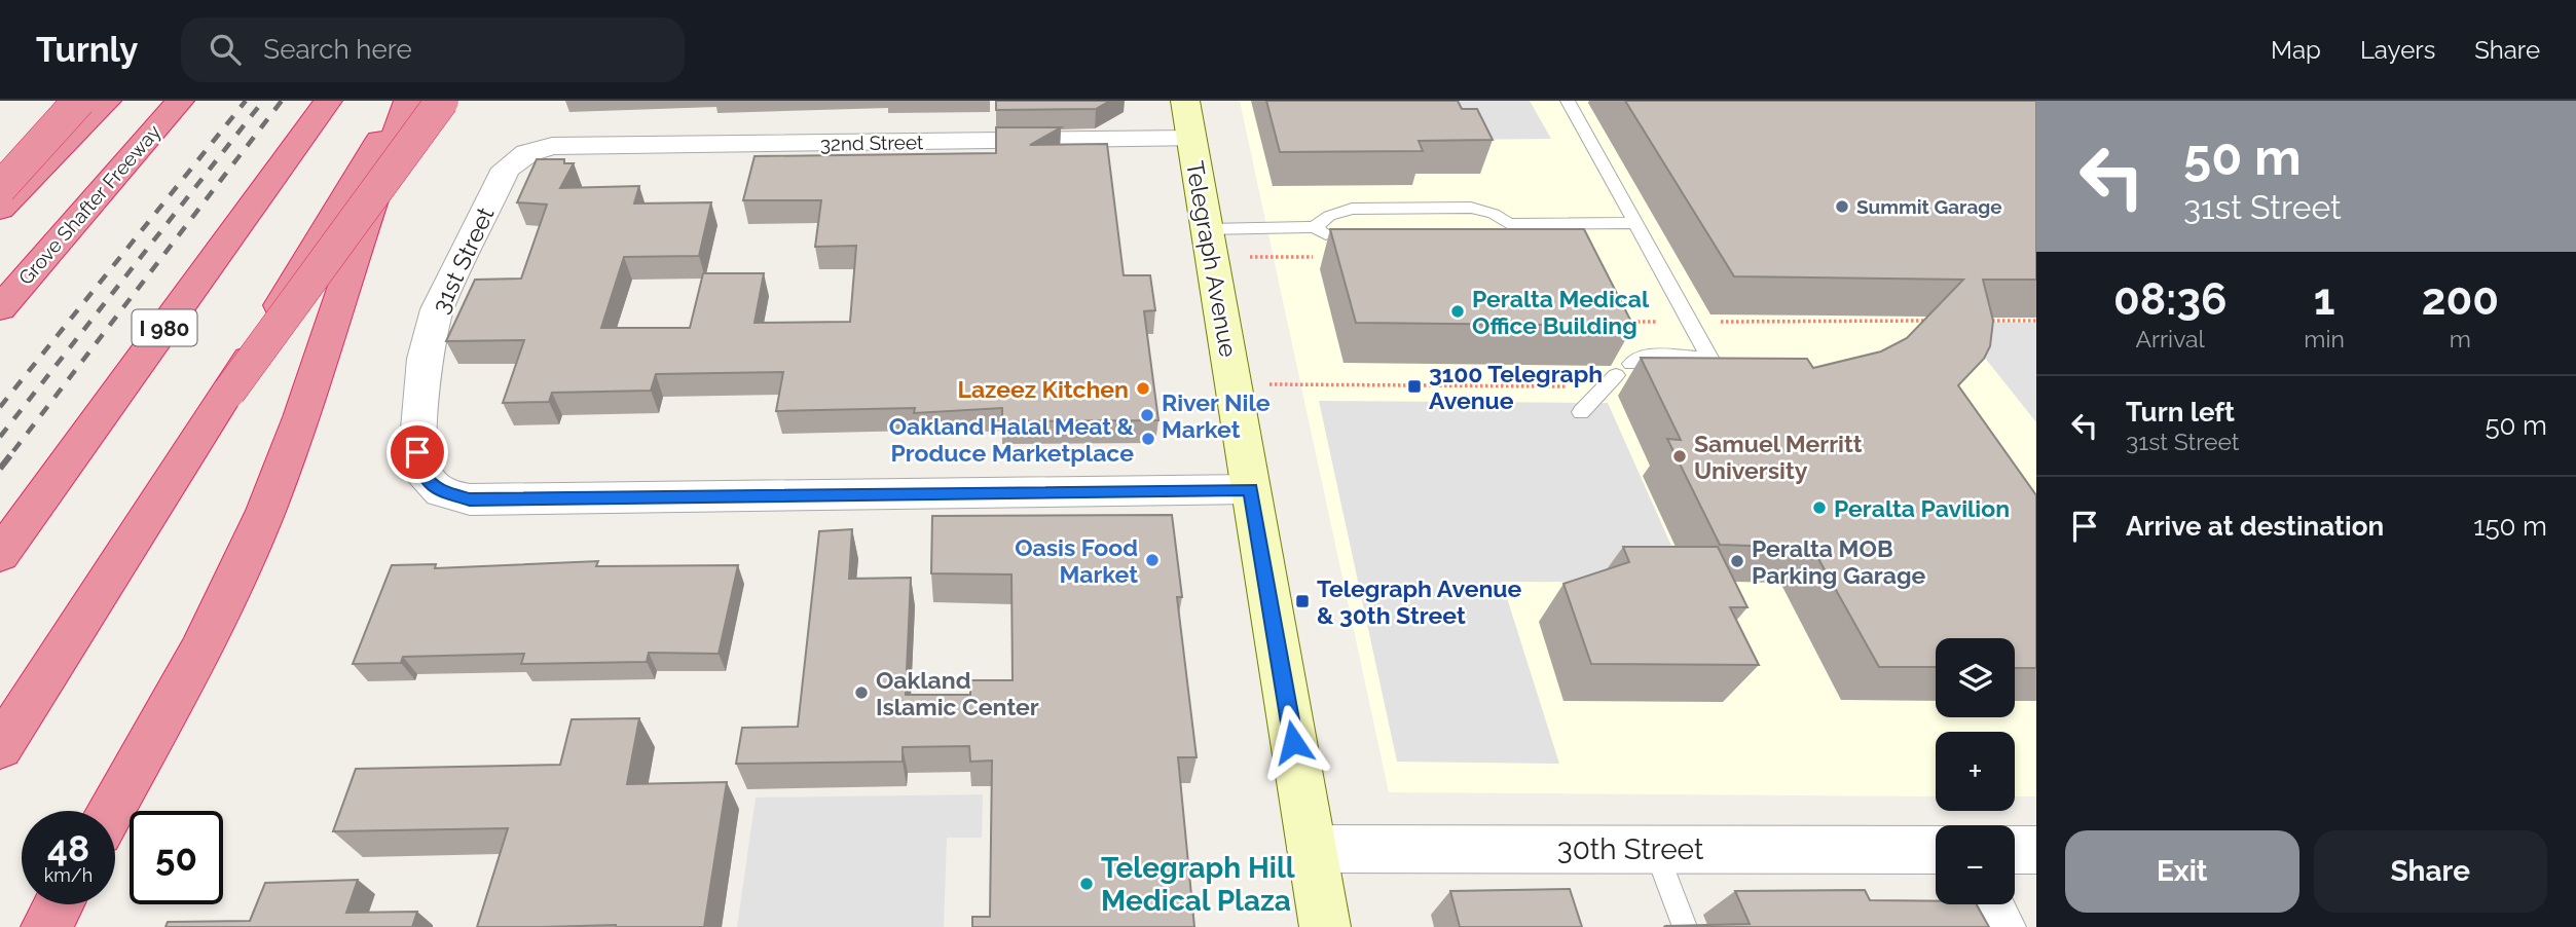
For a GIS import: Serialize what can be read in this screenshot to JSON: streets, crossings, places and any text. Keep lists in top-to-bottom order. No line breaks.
{"streets":{"highway":["Grove Shafter Freeway","I 980"],"main road":["Telegraph Avenue"],"street":["32nd Street","31st Street","30th Street"]},"crossings":[["32nd Street","Telegraph Avenue"],["32nd Street","31st Street"],["Telegraph Avenue","31st Street"],["Telegraph Avenue","30th Street"]],"places":{"other":["Summit Garage","Peralta Medical Office Building","Lazeez Kitchen","River Nile Market","Oakland Halal Meat & Produce Marketplace","Samuel Merritt University","Peralta Pavilion","Oasis Food Market","Peralta MOB Parking Garage","Oakland Islamic Center","Telegraph Hill Medical Plaza"],"transit":["3100 Telegraph Avenue","Telegraph Avenue & 30th Street"]},"page":{"header":"Turnly","search":"Search here","nav":["Map","Layers","Share"],"turn":["50 m","31st Street"],"eta":["08:36","Arrival","1","min","200","m"],"list":[{"name":"Turn left","note":"31st Street","value":"50 m"},{"name":"Arrive at destination","value":"150 m"}],"map_buttons":["+","−"],"speed":"48 km/h","limit":"50","buttons":["Exit","Share"]}}
